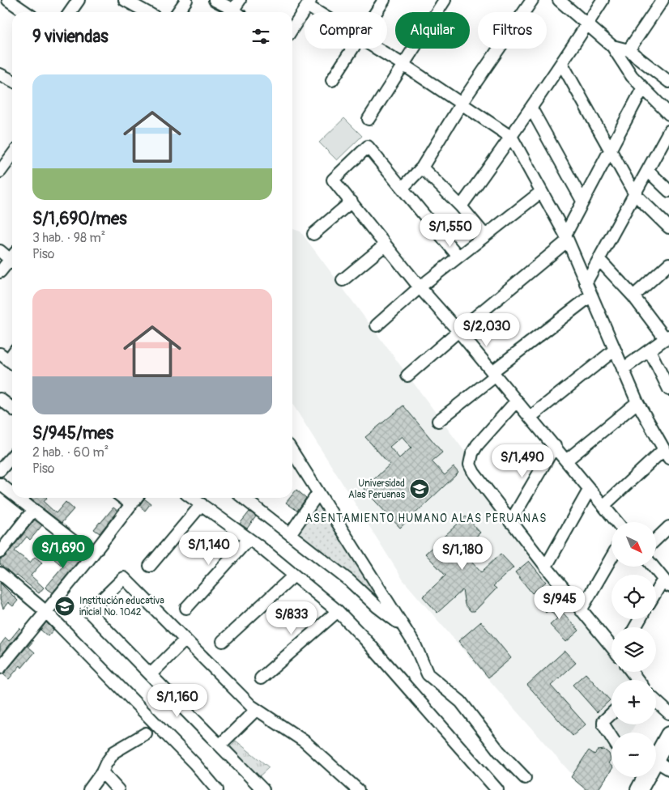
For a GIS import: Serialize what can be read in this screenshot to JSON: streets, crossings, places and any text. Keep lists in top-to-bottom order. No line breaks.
{"districts":["ASENTAMIENTO HUMANO ALAS PERUANAS"],"places":{"school or university":["Universidad Alas Peruanas","Institución educativa inicial No. 1042"]},"north":"bottom right","page":{"chip":["Comprar","Alquilar","Filtros"],"heading":"9 viviendas","list":[{"name":"S/1,690/mes","note":"3 hab. · 98 m² · Piso"},{"name":"S/945/mes","note":"2 hab. · 60 m² · Piso"}],"price":["S/1,550","S/2,030","S/1,490","S/1,140","S/1,690","S/1,180","S/945","S/833","S/1,160"],"map_buttons":["+","−"]}}
